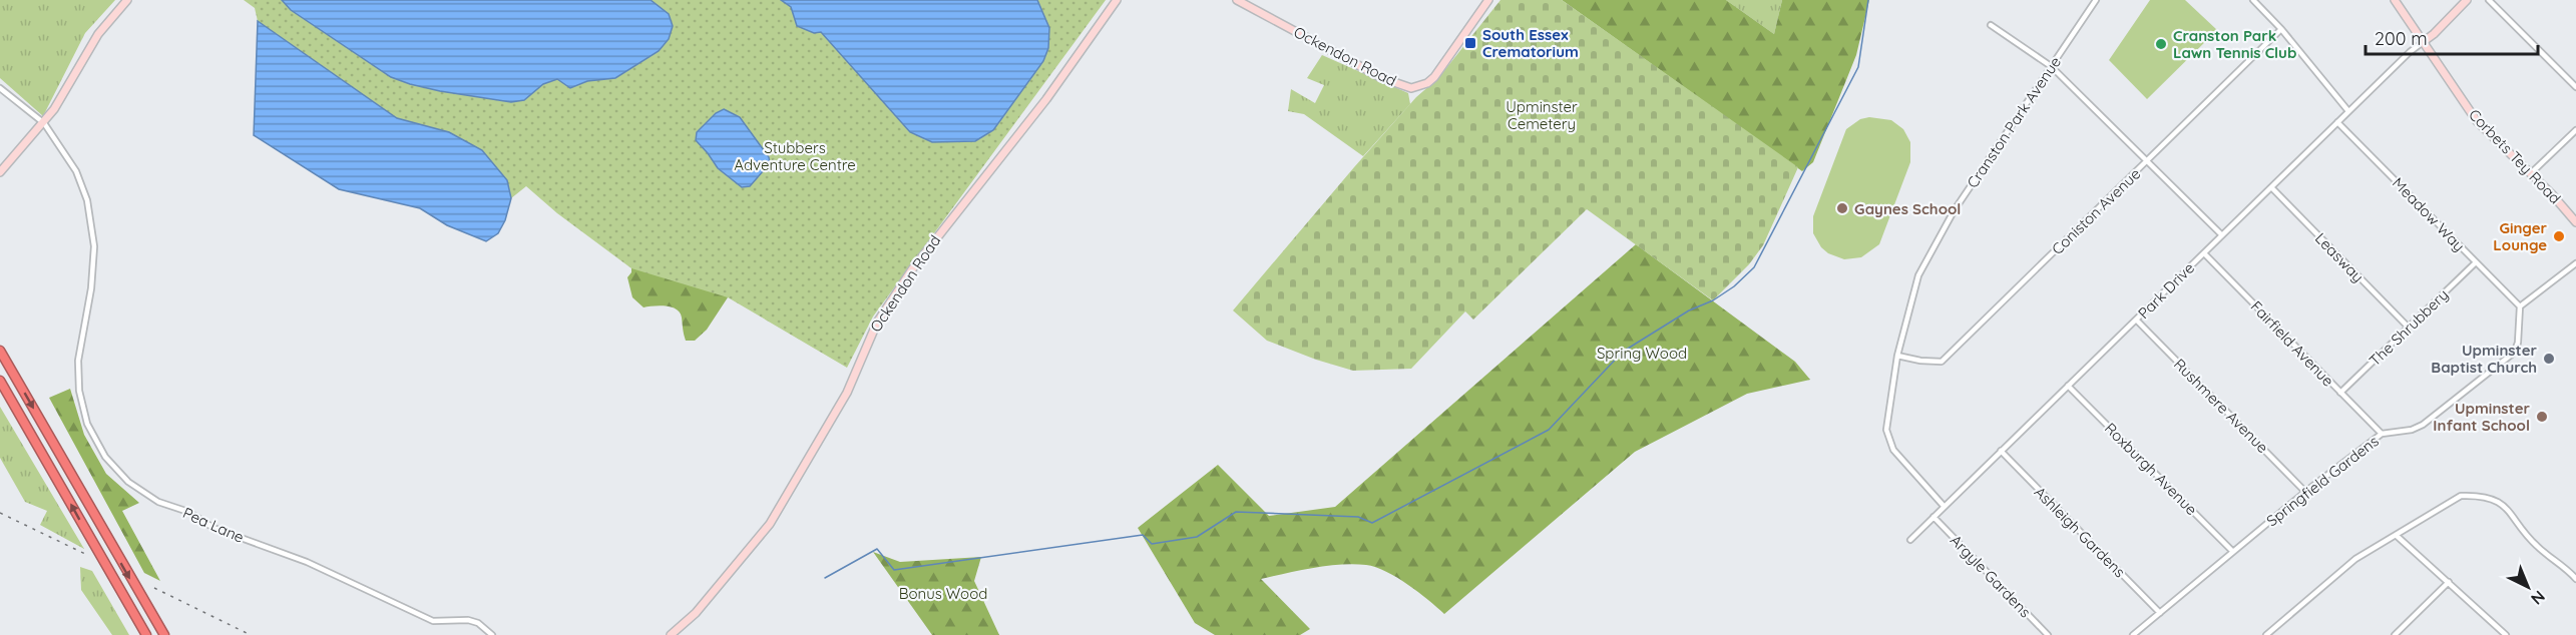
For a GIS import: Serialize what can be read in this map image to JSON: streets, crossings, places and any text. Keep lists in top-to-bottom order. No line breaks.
{"streets":{"main road":["Ockendon Road","Corbets Tey Road"],"street":["Cranston Park Avenue","Coniston Avenue","Meadow Way","Leasway","Park Drive","The Shrubbery","Fairfield Avenue","Rushmere Avenue","Roxburgh Avenue","Springfield Gardens","Pea Lane","Ashleigh Gardens","Argyle Gardens"]},"crossings":[["Cranston Park Avenue","Coniston Avenue"],["Cranston Park Avenue","Park Drive"],["Corbets Tey Road","Park Drive"],["Meadow Way","Park Drive"],["Meadow Way","The Shrubbery"],["Meadow Way","Springfield Gardens"],["Leasway","Park Drive"],["Leasway","The Shrubbery"],["Park Drive","Fairfield Avenue"],["Park Drive","Rushmere Avenue"],["Park Drive","Roxburgh Avenue"],["Park Drive","Ashleigh Gardens"],["Park Drive","Argyle Gardens"],["The Shrubbery","Fairfield Avenue"],["Fairfield Avenue","Springfield Gardens"],["Rushmere Avenue","Springfield Gardens"],["Roxburgh Avenue","Springfield Gardens"],["Springfield Gardens","Ashleigh Gardens"]],"parks":["Upminster Cemetery","Stubbers Adventure Centre","Spring Wood","Bonus Wood"],"places":{"transit":["South Essex Crematorium"],"other":["Cranston Park Lawn Tennis Club","Gaynes School","Ginger Lounge","Upminster Baptist Church","Upminster Infant School"]},"scale_bar":"200 m","north":"bottom right"}
